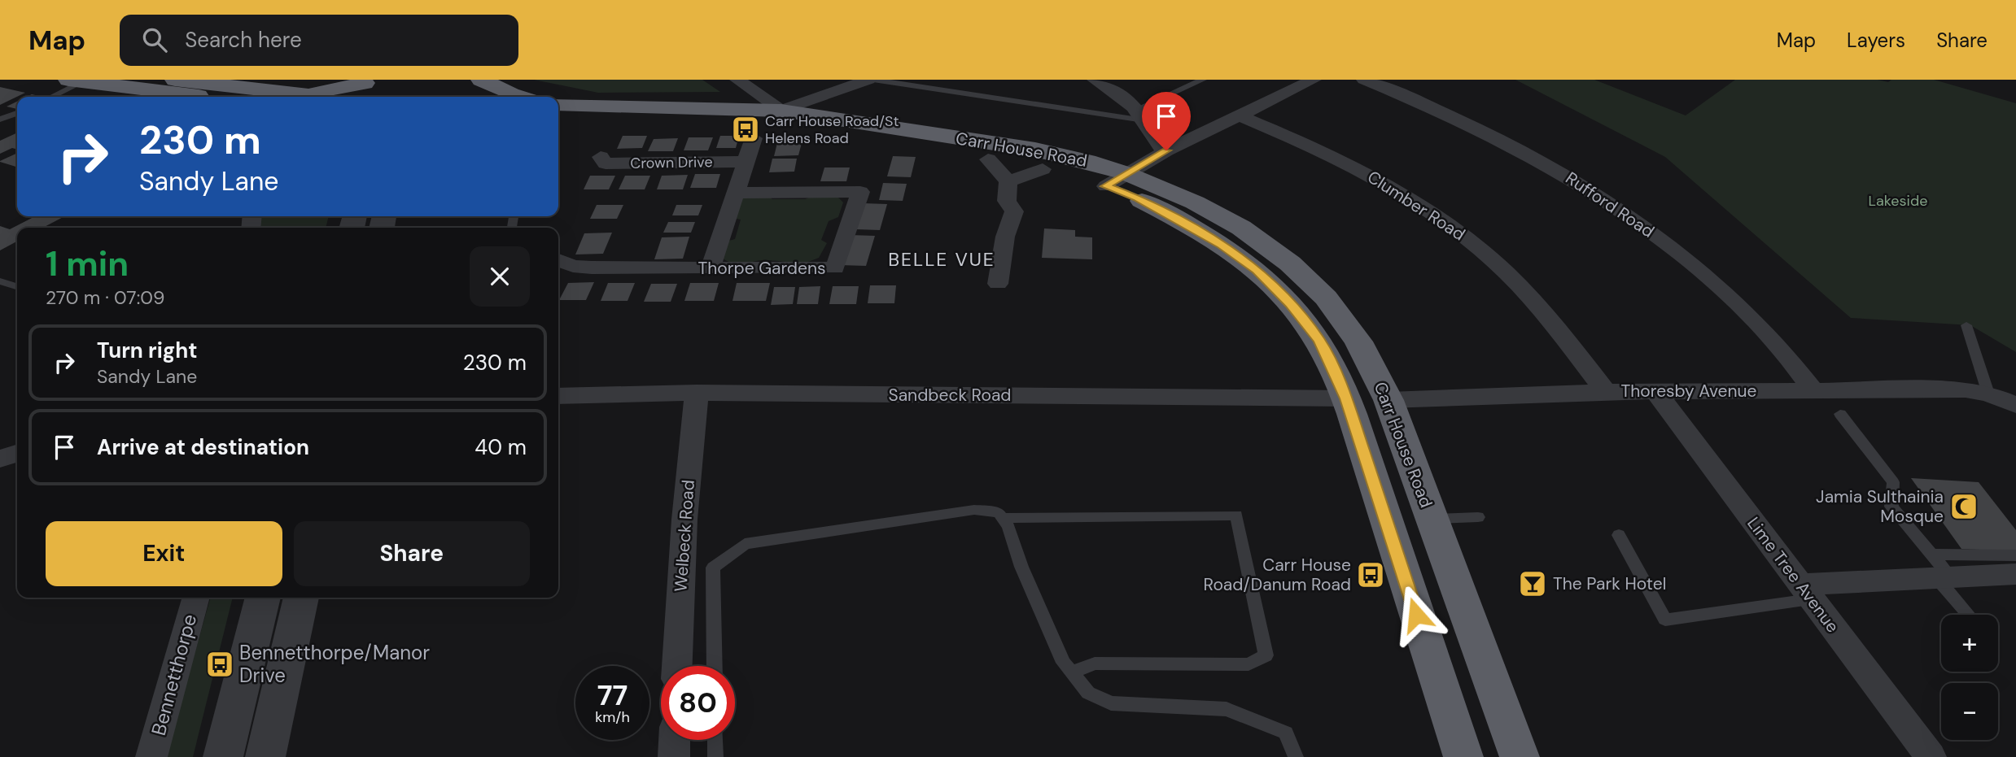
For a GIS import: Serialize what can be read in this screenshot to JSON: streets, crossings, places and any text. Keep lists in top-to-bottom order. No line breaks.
{"streets":{"highway":["Carr House Road"],"street":["Crown Drive","Rufford Road","Clumber Road","Thorpe Gardens","Thoresby Avenue","Sandbeck Road","Welbeck Road","Lime Tree Avenue","Bennetthorpe"]},"crossings":[["Carr House Road","Thoresby Avenue"],["Carr House Road","Sandbeck Road"],["Rufford Road","Thoresby Avenue"],["Clumber Road","Thoresby Avenue"],["Thoresby Avenue","Lime Tree Avenue"],["Sandbeck Road","Welbeck Road"]],"districts":["BELLE VUE"],"parks":["Lakeside"],"places":{"bus stop":["Carr House Road/St Helens Road","Carr House Road/Danum Road","Bennetthorpe/Manor Drive"],"mosque":["Jamia Sulthainia Mosque"],"bar":["The Park Hotel"]},"page":{"header":"Map","search":"Search here","nav":["Map","Layers","Share"],"turn":["230 m","Sandy Lane"],"heading":["1 min","270 m · 07:09"],"list":[{"name":"Turn right","note":"Sandy Lane","value":"230 m"},{"name":"Arrive at destination","value":"40 m"}],"buttons":["Exit","Share"],"map_buttons":["+","−"],"speed":"77 km/h","limit":"80"}}
